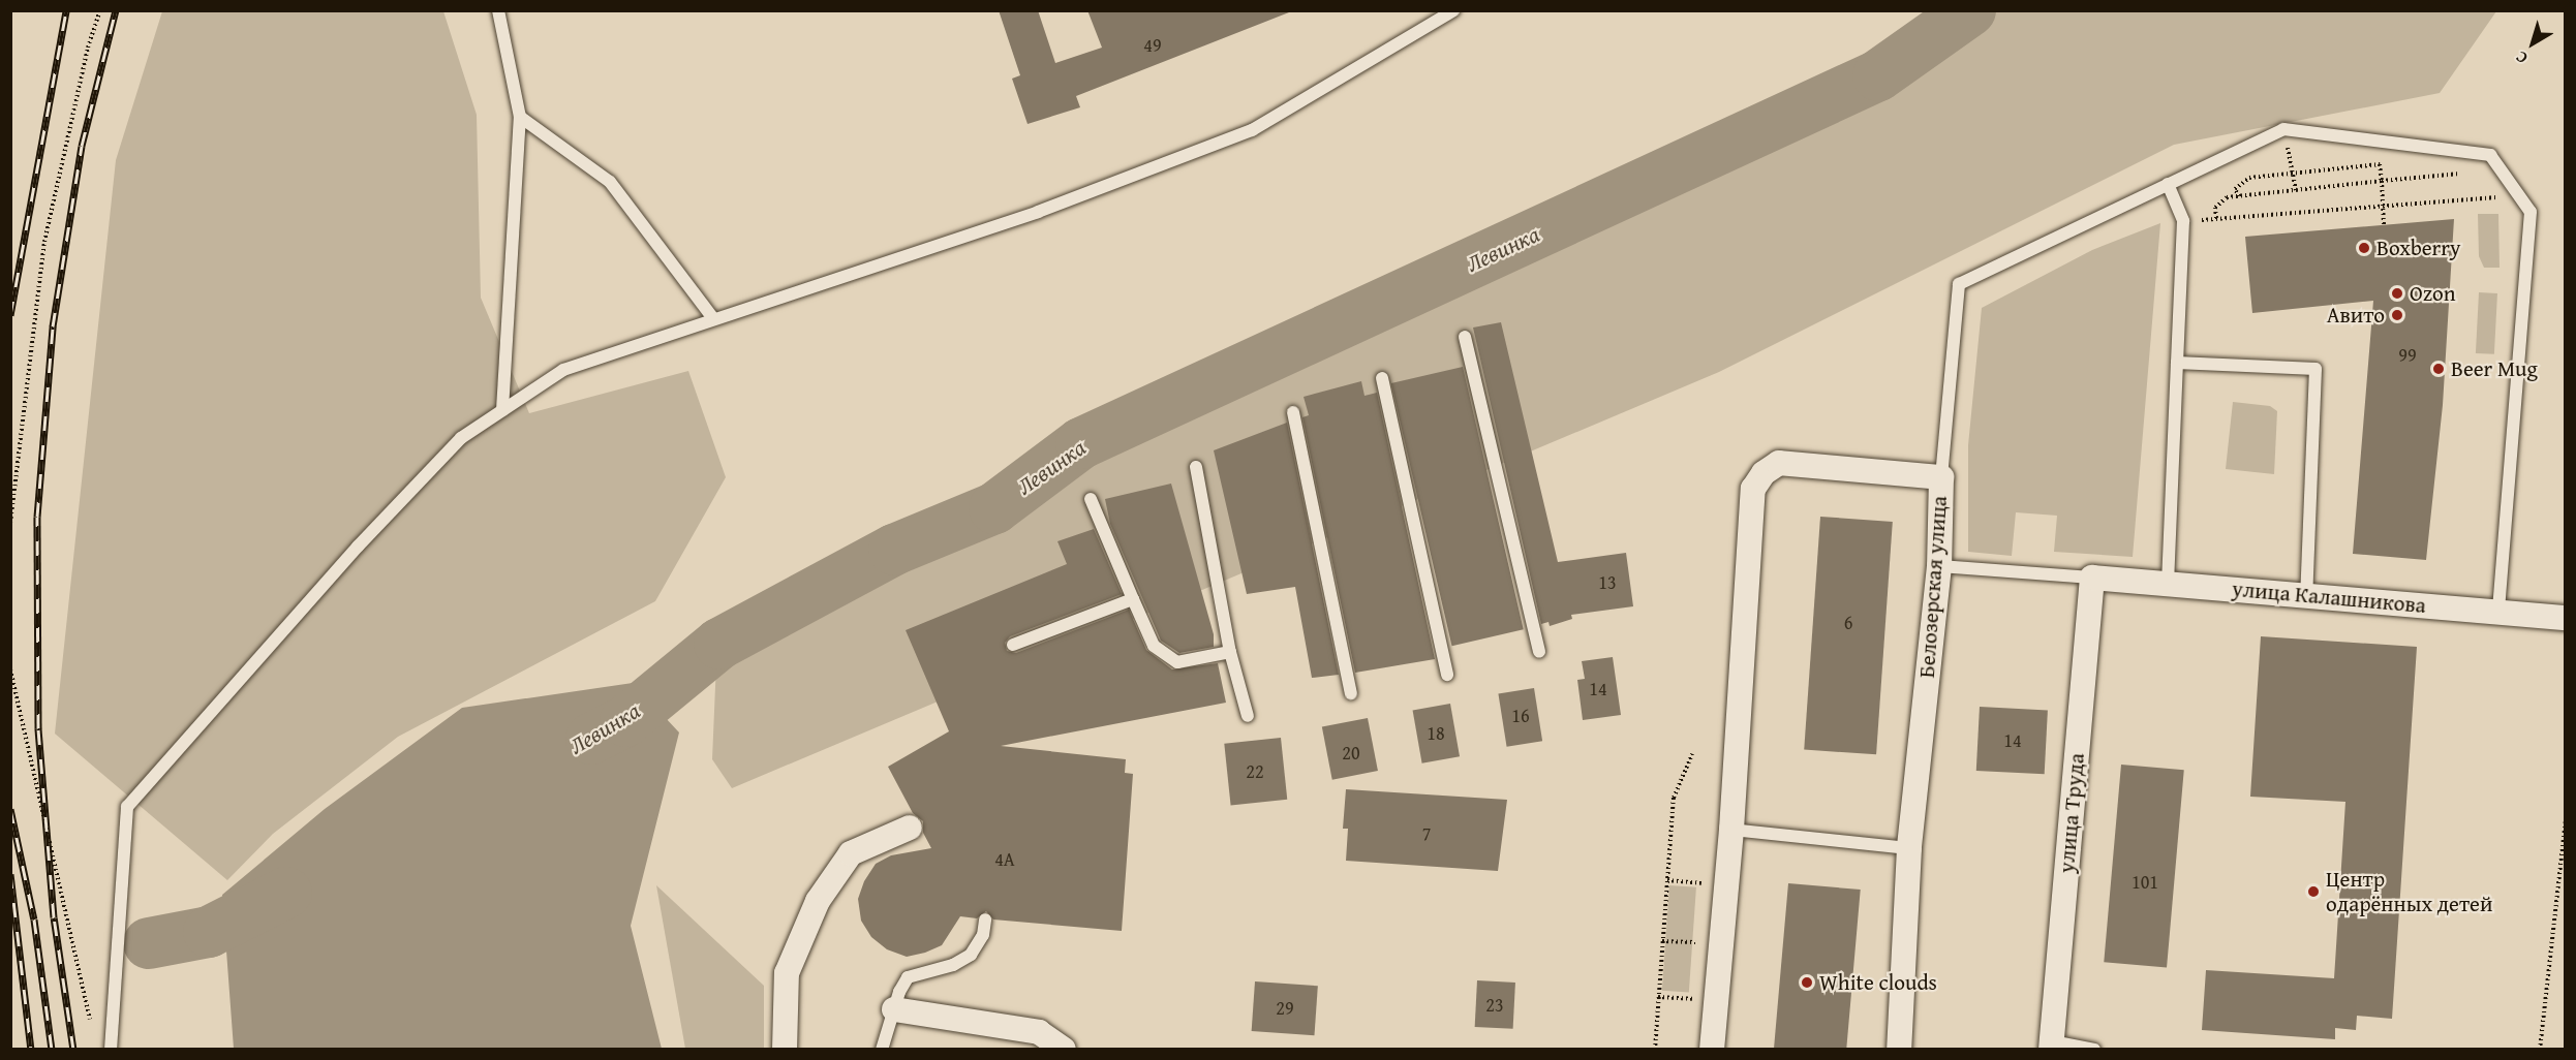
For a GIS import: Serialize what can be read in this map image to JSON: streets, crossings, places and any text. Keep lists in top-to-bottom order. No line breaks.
{"streets":{"street":["Белозерская улица","улица Калашникова","улица Труда"]},"crossings":[["улица Калашникова","улица Труда"]],"water":["Левинка"],"places":["Boxberry","Ozon","Авито","Beer Mug","Центр одарённых детей","White clouds"],"house_numbers":["49","99","13","6","14","16","18","14","20","22","7","4А","101","23","29"],"north":"bottom left"}
